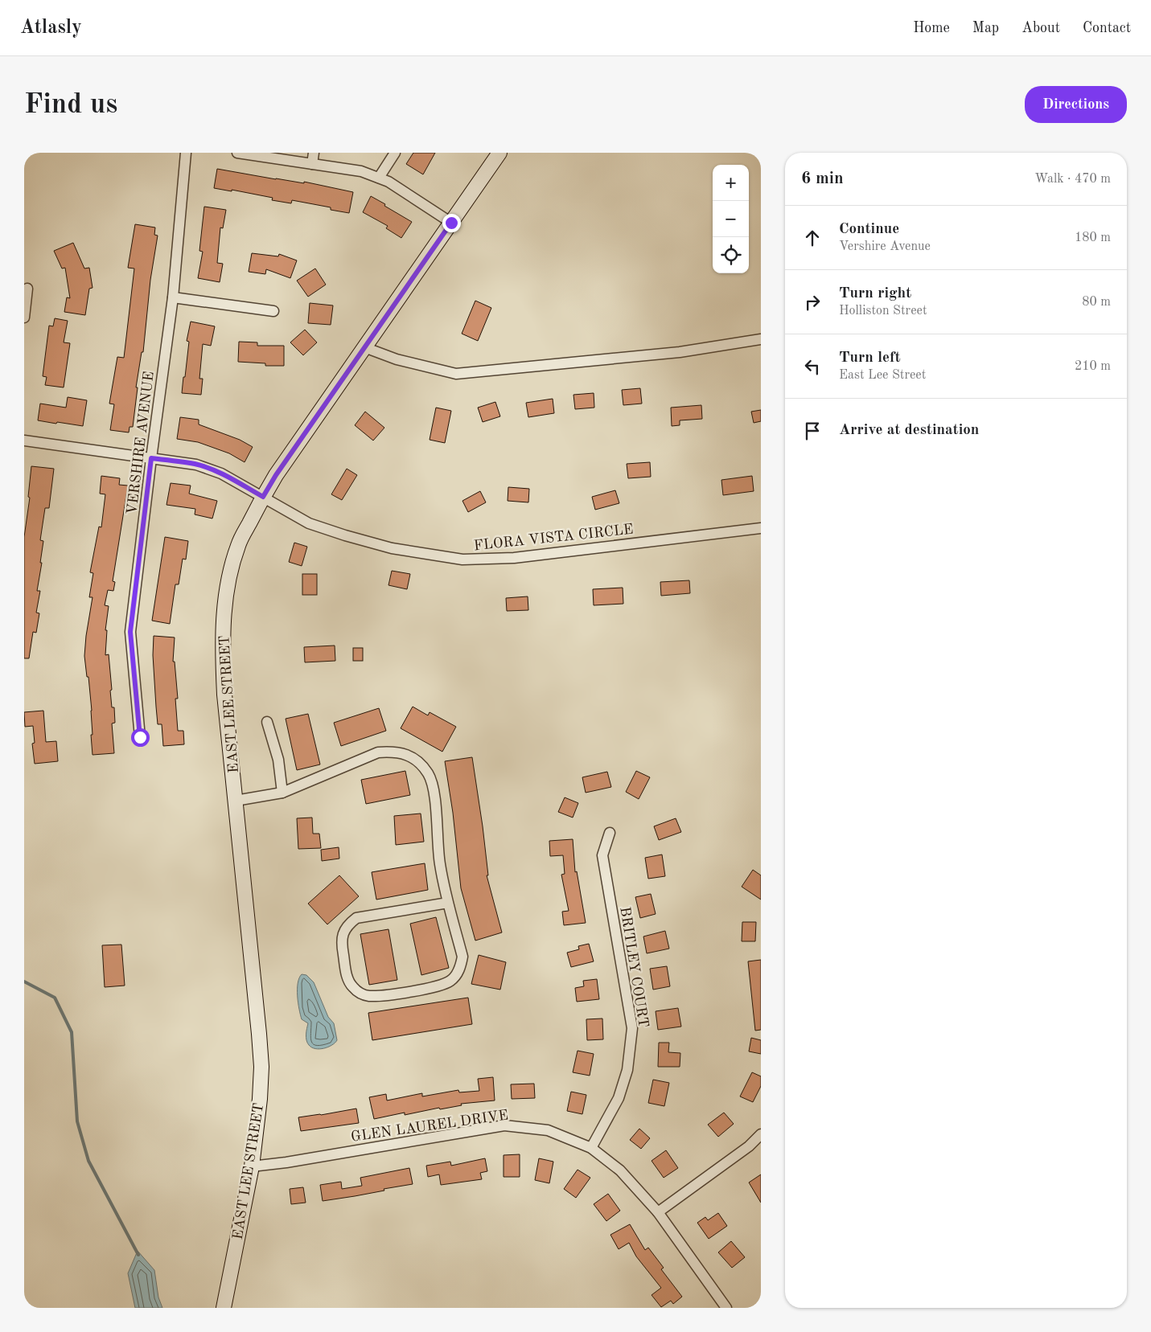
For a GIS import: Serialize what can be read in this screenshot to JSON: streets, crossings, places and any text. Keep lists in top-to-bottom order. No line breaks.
{"streets":{"street":["VERSHIRE AVENUE","FLORA VISTA CIRCLE","EAST LEE STREET","BRITLEY COURT","GLEN LAUREL DRIVE"]},"crossings":[["VERSHIRE AVENUE","FLORA VISTA CIRCLE"],["FLORA VISTA CIRCLE","EAST LEE STREET"],["EAST LEE STREET","GLEN LAUREL DRIVE"],["BRITLEY COURT","GLEN LAUREL DRIVE"]],"page":{"header":"Atlasly","nav":["Home","Map","About","Contact"],"buttons":"Directions","title":"Find us","heading":["6 min","Walk · 470 m"],"map_buttons":["+","−"],"list":[["Continue","Vershire Avenue","180 m"],["Turn right","Holliston Street","80 m"],["Turn left","East Lee Street","210 m"],"Arrive at destination"]}}
